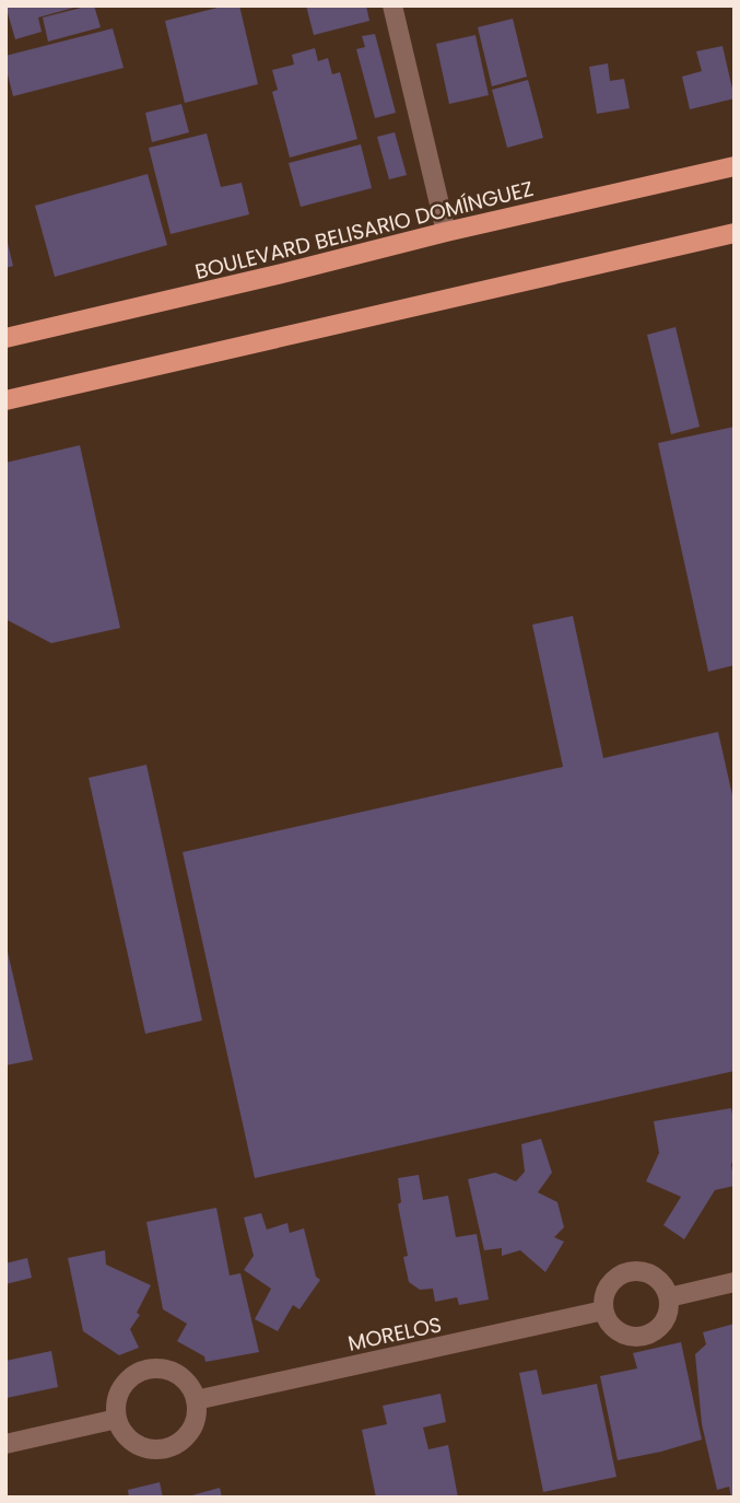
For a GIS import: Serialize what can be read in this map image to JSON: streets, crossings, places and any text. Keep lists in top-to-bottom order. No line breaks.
{"streets":{"main road":["BOULEVARD BELISARIO DOMÍNGUEZ"],"street":["MORELOS"]}}
